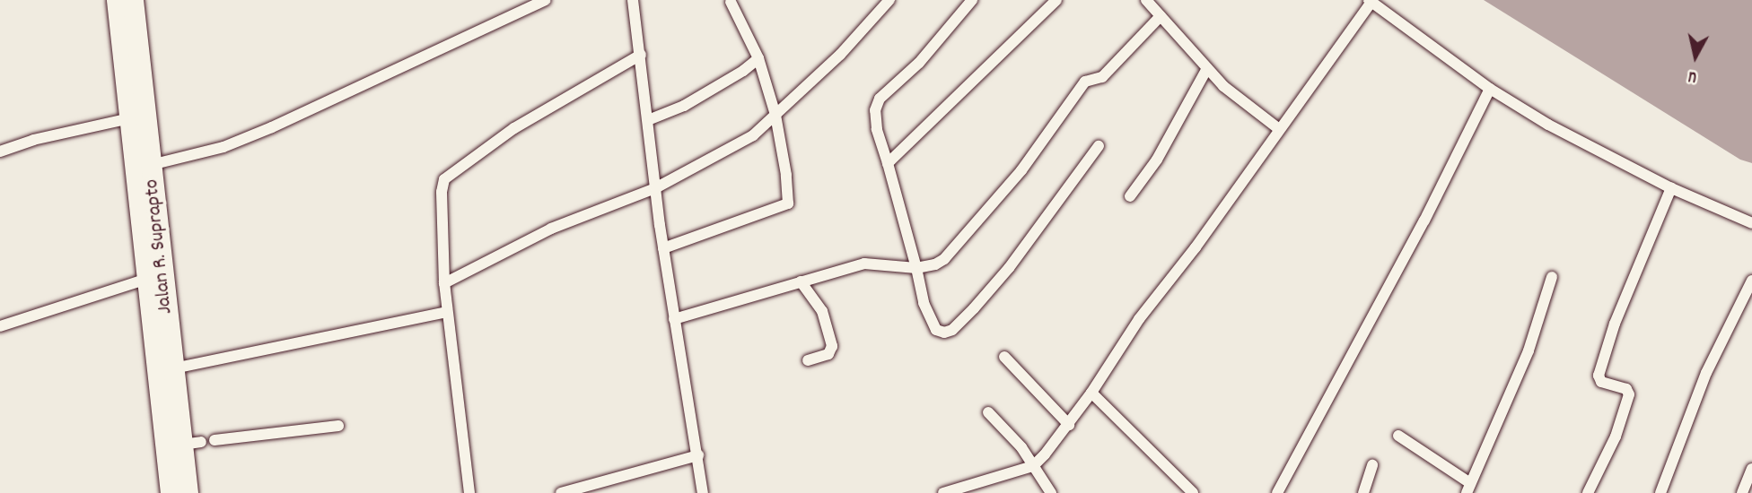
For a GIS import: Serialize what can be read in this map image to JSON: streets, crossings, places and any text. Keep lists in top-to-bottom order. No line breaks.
{"streets":{"highway":["Jalan R. Suprapto"]},"north":"bottom"}
